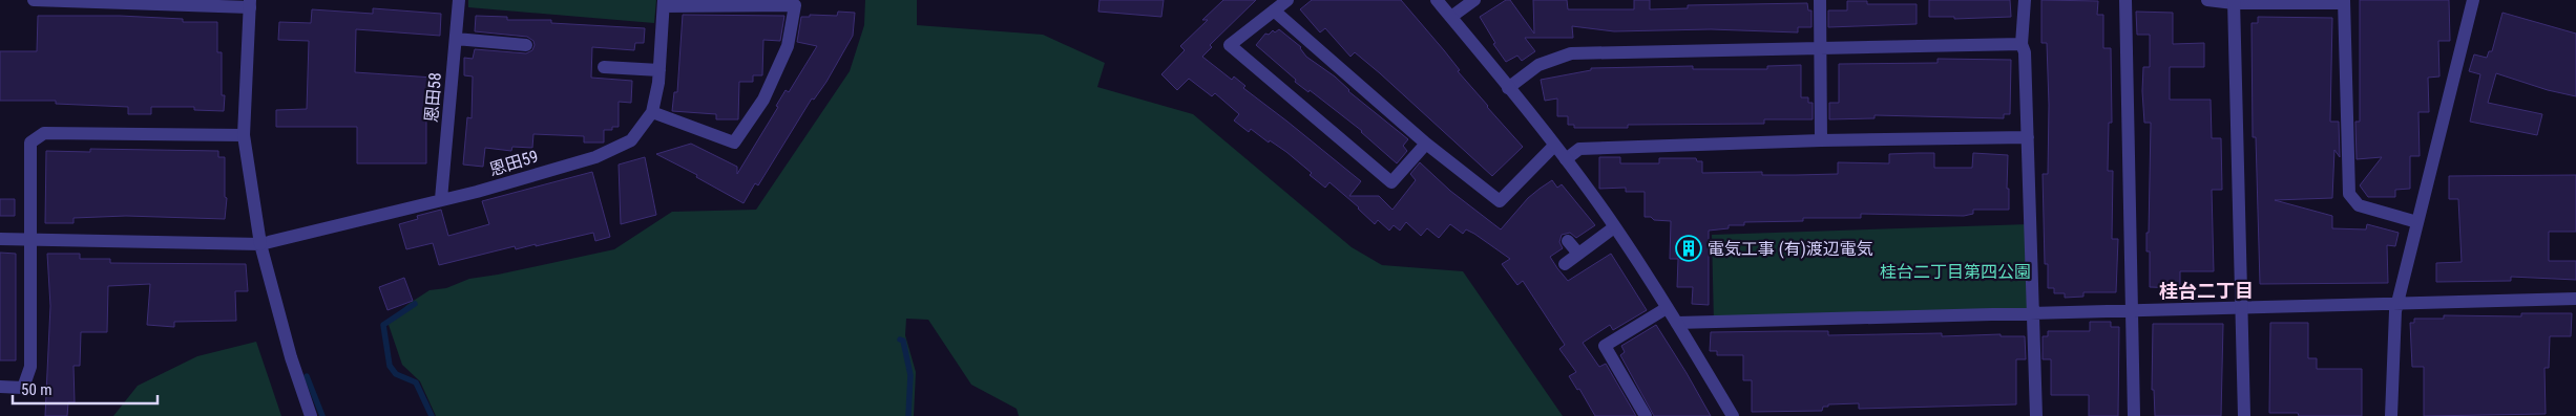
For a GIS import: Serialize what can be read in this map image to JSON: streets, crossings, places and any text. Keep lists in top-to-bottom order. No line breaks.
{"streets":{"street":["恩田58","恩田59"]},"crossings":[["恩田58","恩田59"]],"districts":["桂台二丁目"],"parks":["桂台二丁目第四公園"],"places":{"building":["電気工事 (有)渡辺電気"]},"scale_bar":"50 m"}
